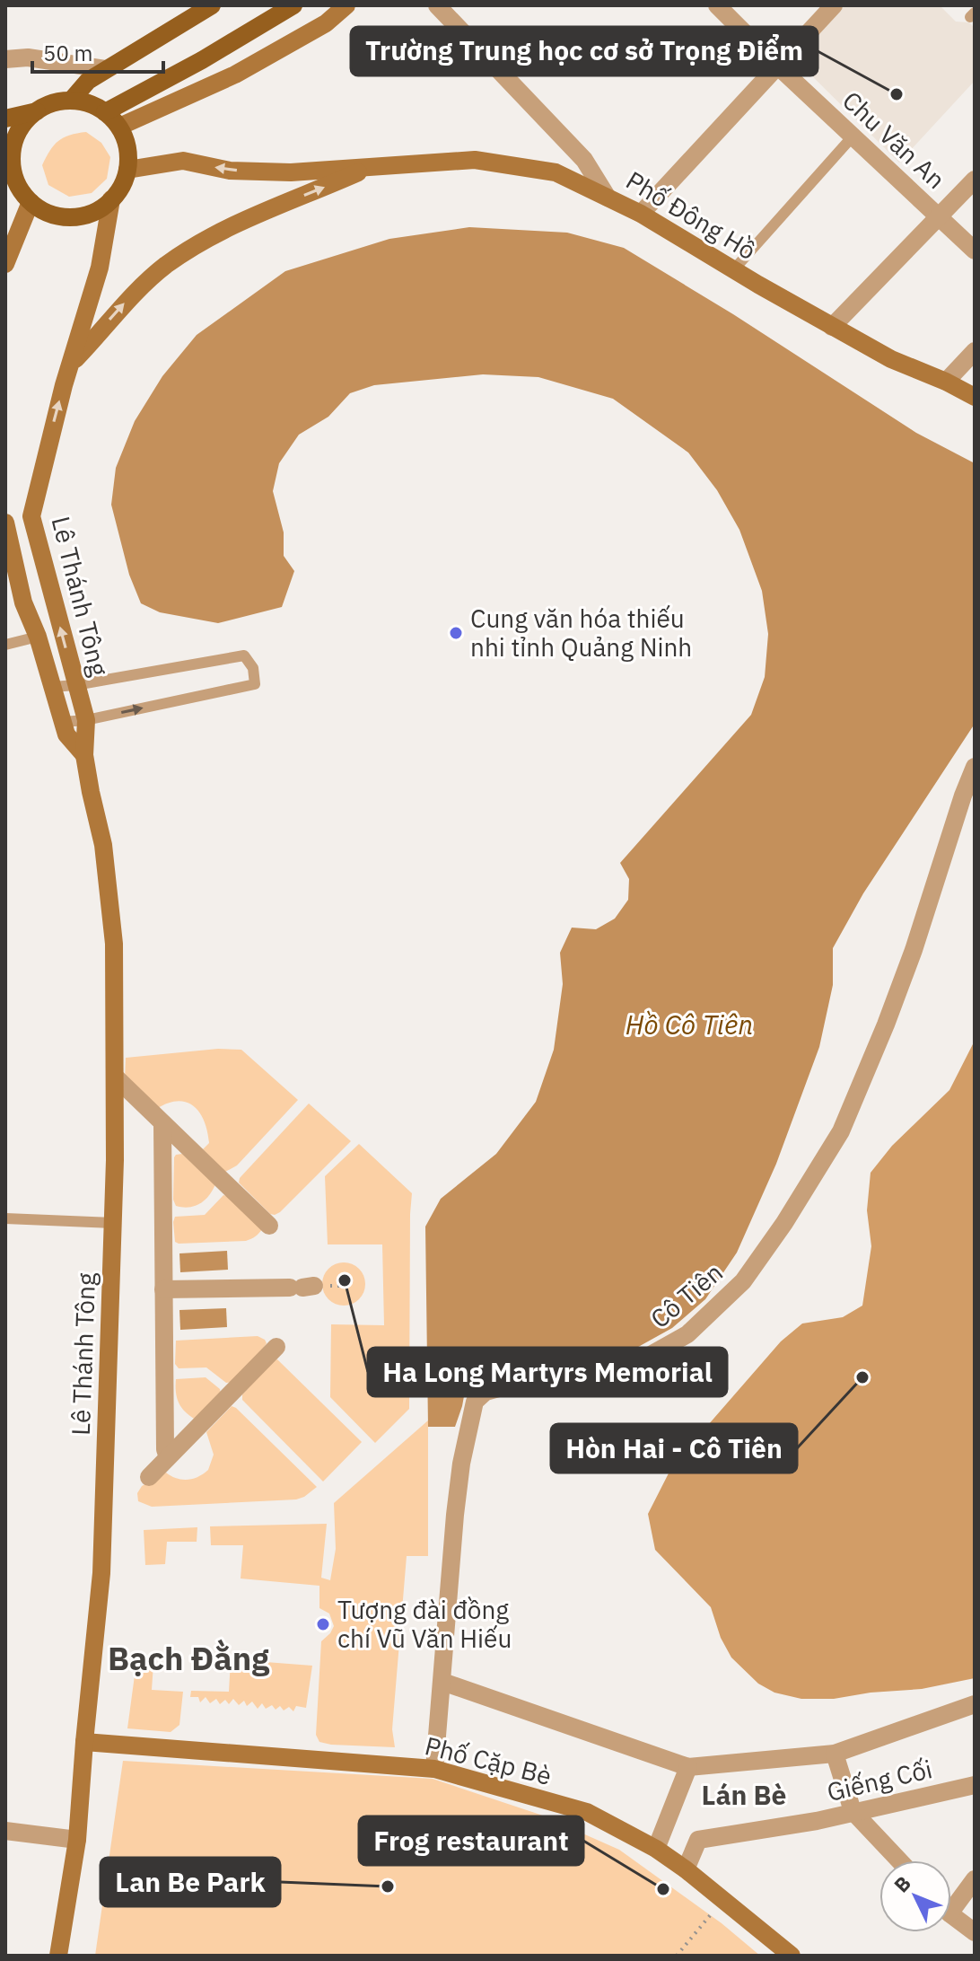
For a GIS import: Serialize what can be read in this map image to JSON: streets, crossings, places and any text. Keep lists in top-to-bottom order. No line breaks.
{"streets":{"street":["Chu Văn An","Phố Đông Hồ","Lê Thánh Tông","Cô Tiên","Phố Cặp Bè","Giếng Cối"]},"crossings":[["Lê Thánh Tông","Phố Cặp Bè"],["Cô Tiên","Phố Cặp Bè"],["Phố Cặp Bè","Giếng Cối"]],"districts":["Bạch Đằng","Lán Bè"],"water":["Hồ Cô Tiên"],"places":["Trường Trung học cơ sở Trọng Điểm","Cung văn hóa thiếu nhi tỉnh Quảng Ninh","Ha Long Martyrs Memorial","Hòn Hai - Cô Tiên","Tượng đài đồng chí Vũ Văn Hiếu","Lan Be Park","Frog restaurant"],"scale_bar":"50 m","north":"top left"}
